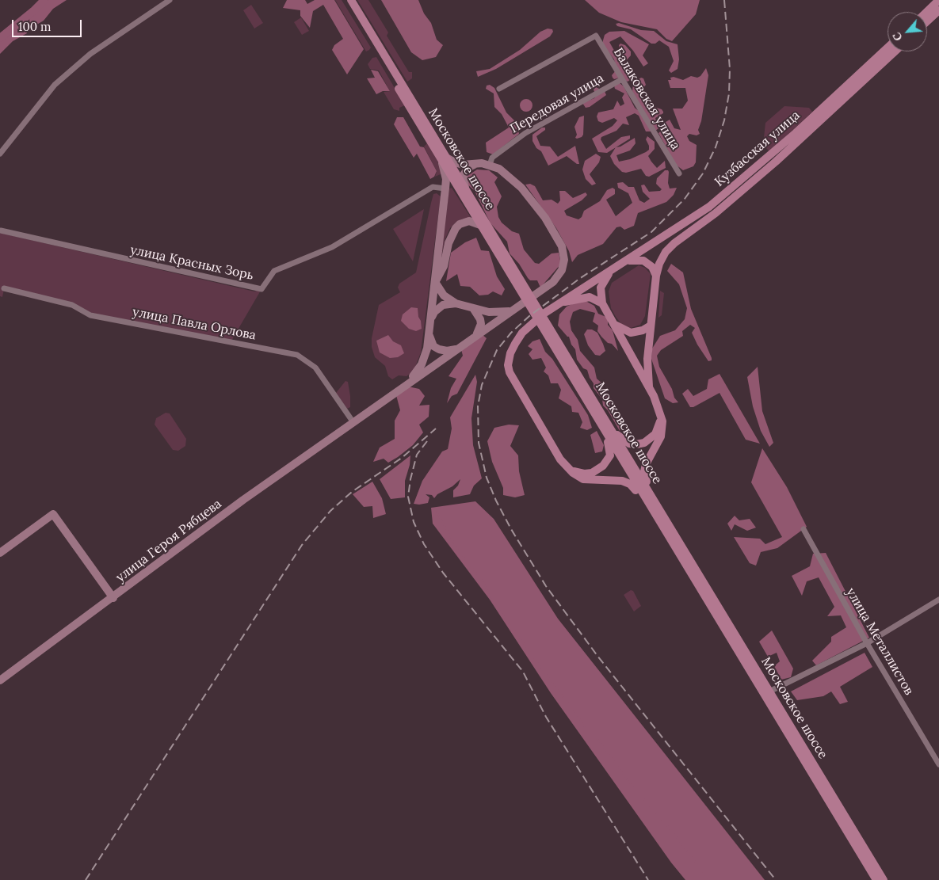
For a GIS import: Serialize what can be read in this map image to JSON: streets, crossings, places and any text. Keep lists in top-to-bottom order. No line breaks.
{"streets":{"main road":["Кузбасская улица","Московское шоссе","улица Героя Рябцева"],"street":["Балаковская улица","Передовая улица","улица Красных Зорь","улица Павла Орлова","улица Металлистов"]},"crossings":[["Балаковская улица","Передовая улица"],["улица Павла Орлова","улица Героя Рябцева"]],"scale_bar":"100 m","north":"bottom left"}
